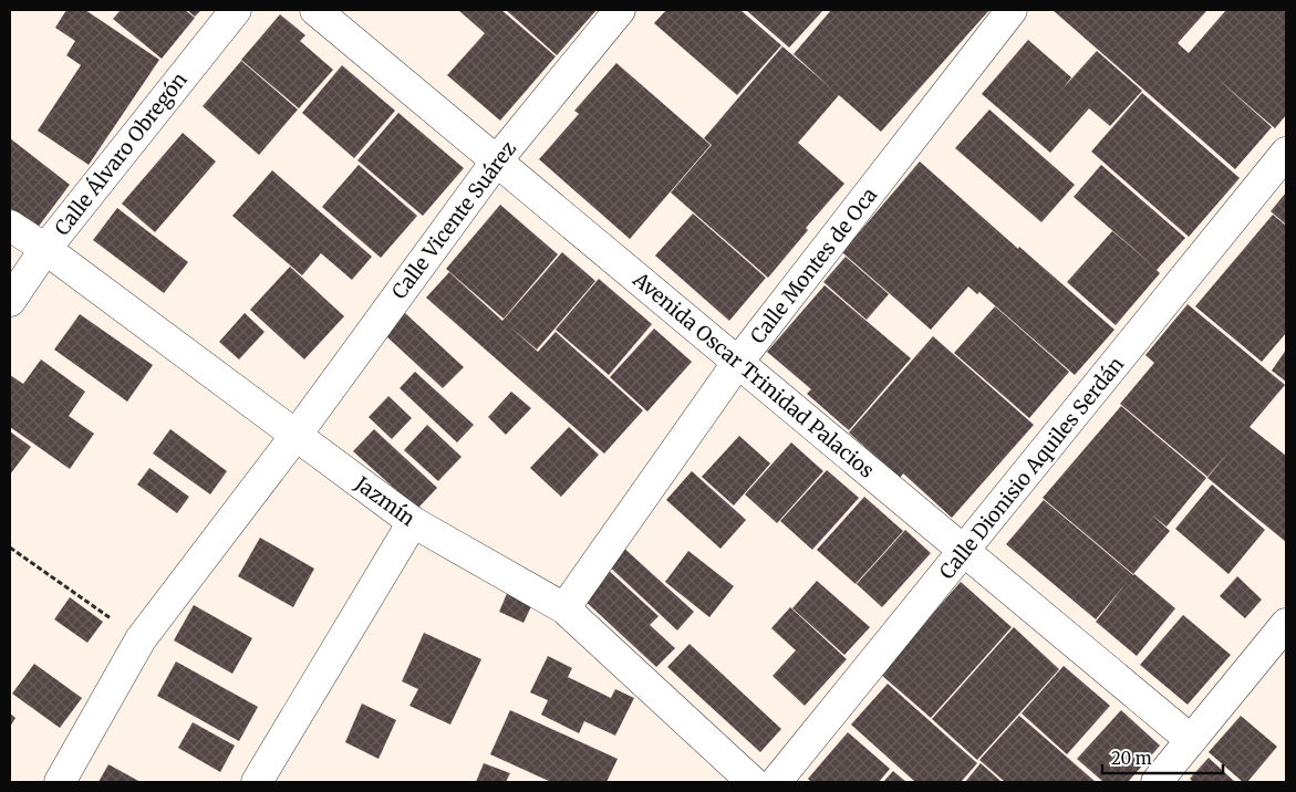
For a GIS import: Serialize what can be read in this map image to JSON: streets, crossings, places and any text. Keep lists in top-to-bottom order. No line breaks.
{"streets":{"street":["Calle Álvaro Obregón","Calle Vicente Suárez","Calle Montes de Oca","Avenida Oscar Trinidad Palacios","Calle Dionisio Aquiles Serdán","Jazmín"]},"crossings":[["Calle Álvaro Obregón","Jazmín"],["Calle Vicente Suárez","Avenida Oscar Trinidad Palacios"],["Calle Vicente Suárez","Jazmín"],["Calle Montes de Oca","Avenida Oscar Trinidad Palacios"],["Calle Montes de Oca","Jazmín"],["Avenida Oscar Trinidad Palacios","Calle Dionisio Aquiles Serdán"]],"scale_bar":"20 m"}
